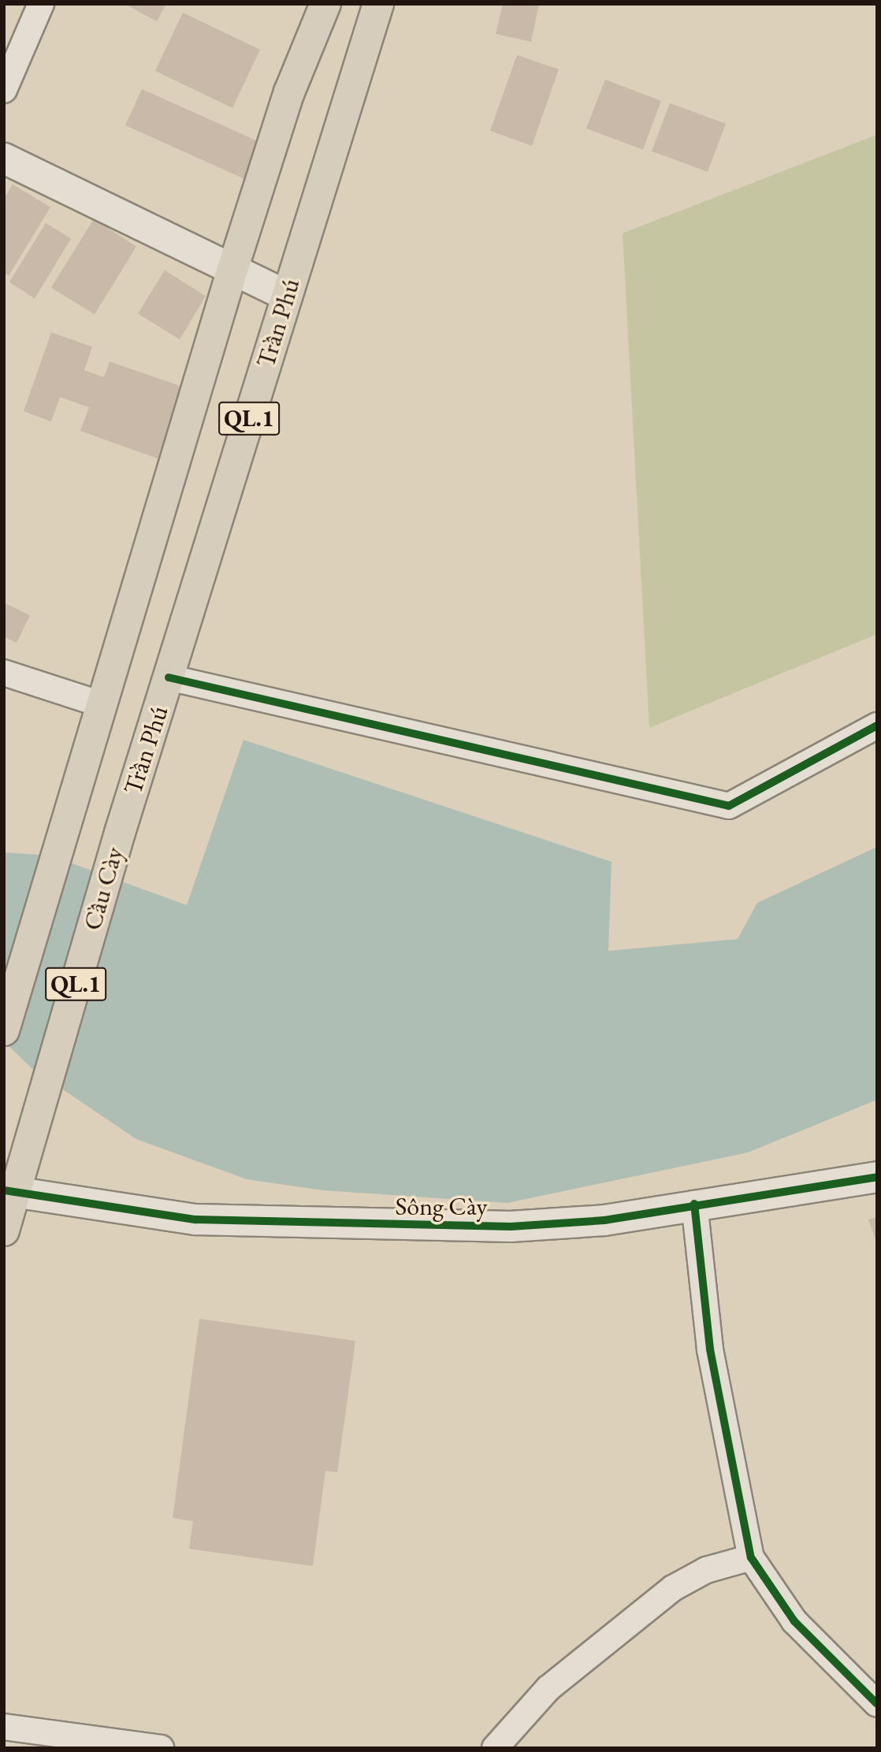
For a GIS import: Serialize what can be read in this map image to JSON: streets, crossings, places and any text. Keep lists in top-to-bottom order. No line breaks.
{"streets":{"main road":["Trần Phú","QL.1","Cầu Cày"],"street":["Sông Cày"]},"crossings":[["Trần Phú","Cầu Cày"],["QL.1","Cầu Cày"],["QL.1","Sông Cày"],["Cầu Cày","Sông Cày"]]}
